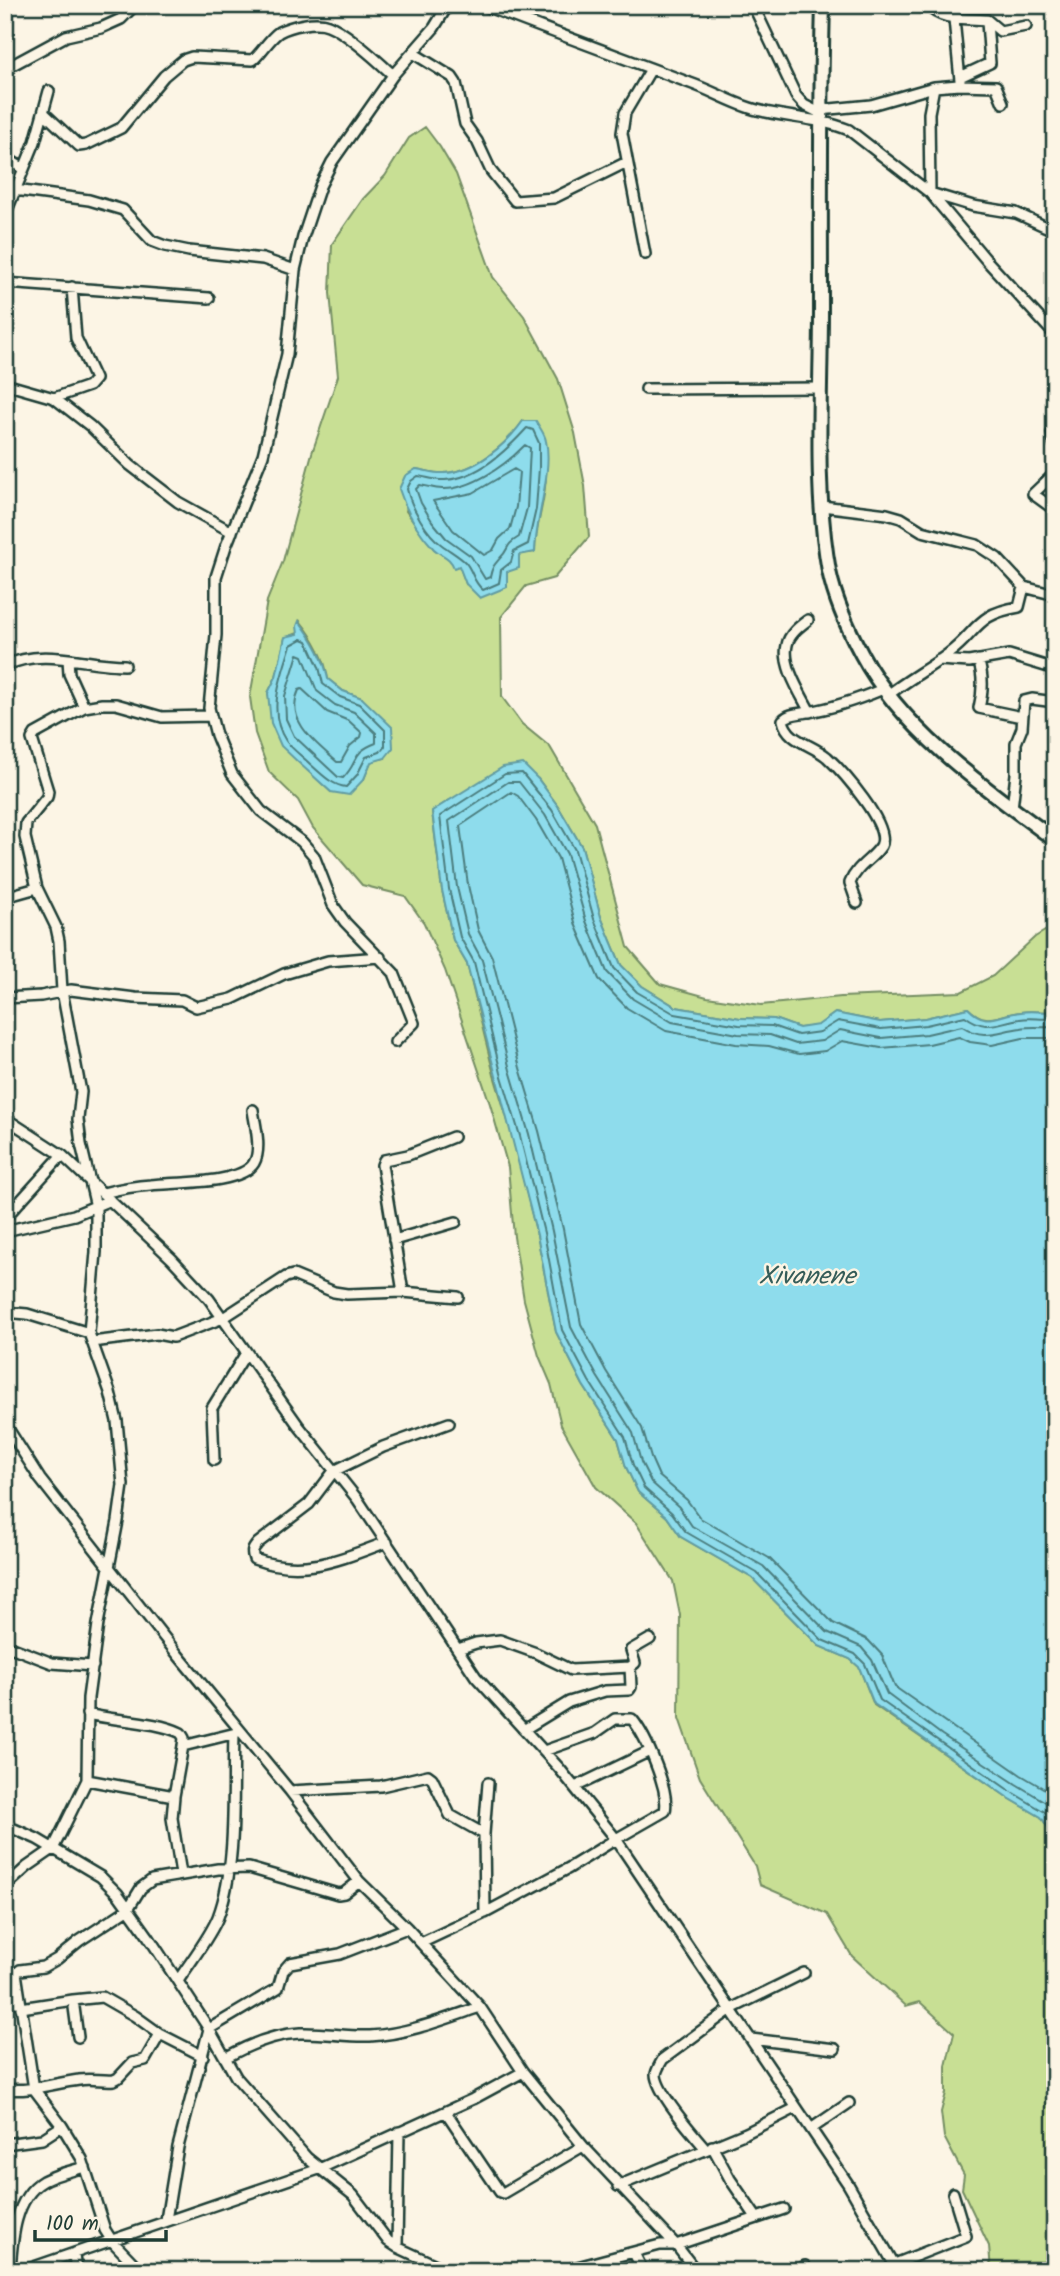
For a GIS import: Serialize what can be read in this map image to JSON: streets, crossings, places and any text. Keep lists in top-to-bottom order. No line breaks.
{"water":["Xivanene"],"scale_bar":"100 m"}
